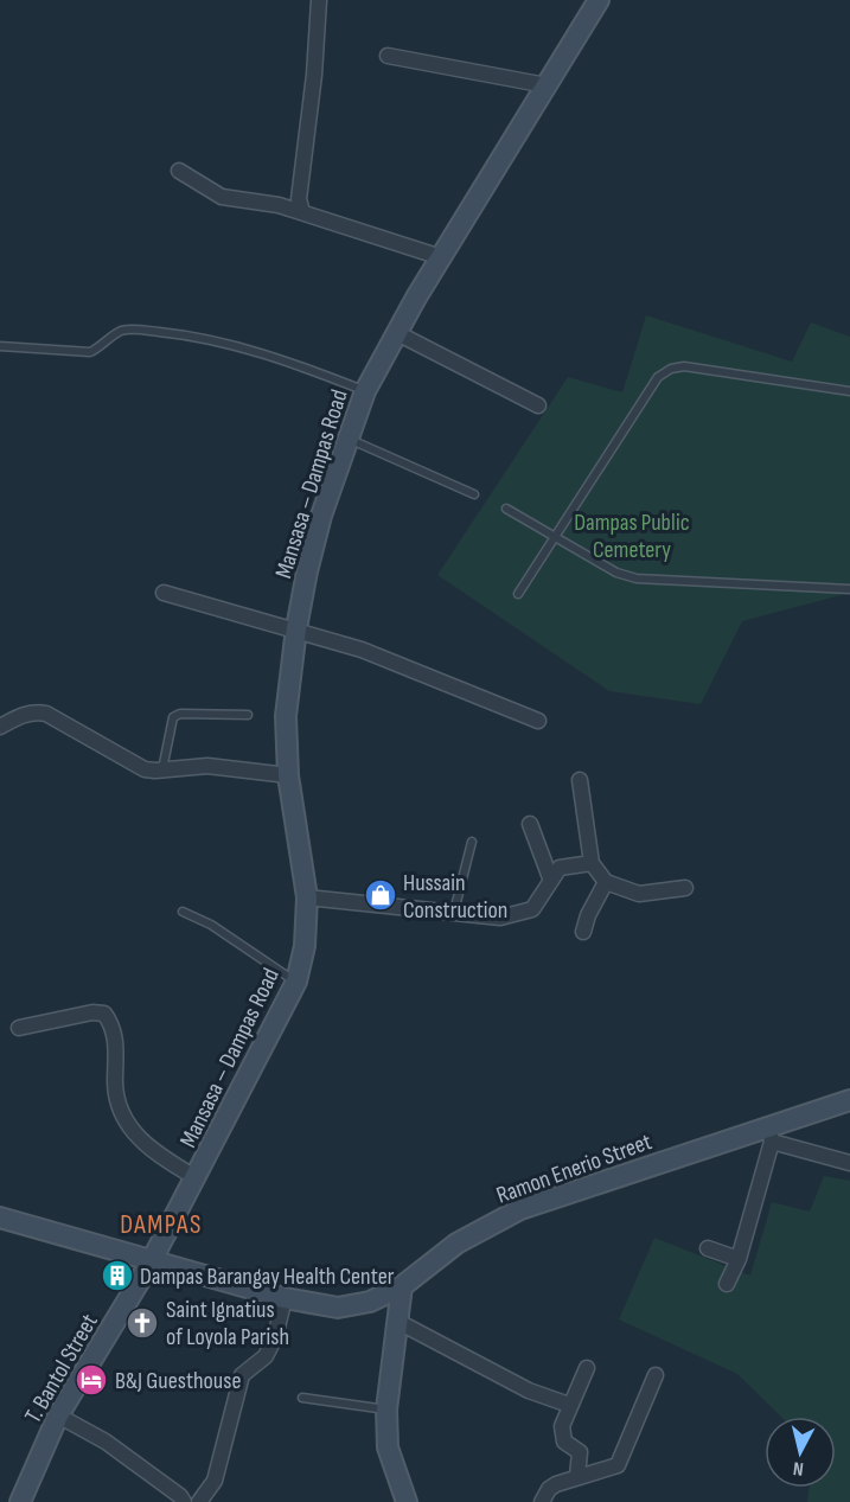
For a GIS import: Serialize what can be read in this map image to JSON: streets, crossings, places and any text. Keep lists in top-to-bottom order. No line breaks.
{"streets":{"main road":["Mansasa – Dampas Road","Ramon Enerio Street","T. Bantol Street"]},"crossings":[["Mansasa – Dampas Road","Ramon Enerio Street"],["Mansasa – Dampas Road","T. Bantol Street"],["Ramon Enerio Street","T. Bantol Street"]],"districts":["DAMPAS"],"parks":["Dampas Public Cemetery"],"places":{"shop":["Hussain Construction"],"building":["Dampas Barangay Health Center"],"church":["Saint Ignatius of Loyola Parish"],"hotel":["B&J Guesthouse"]},"north":"bottom"}
